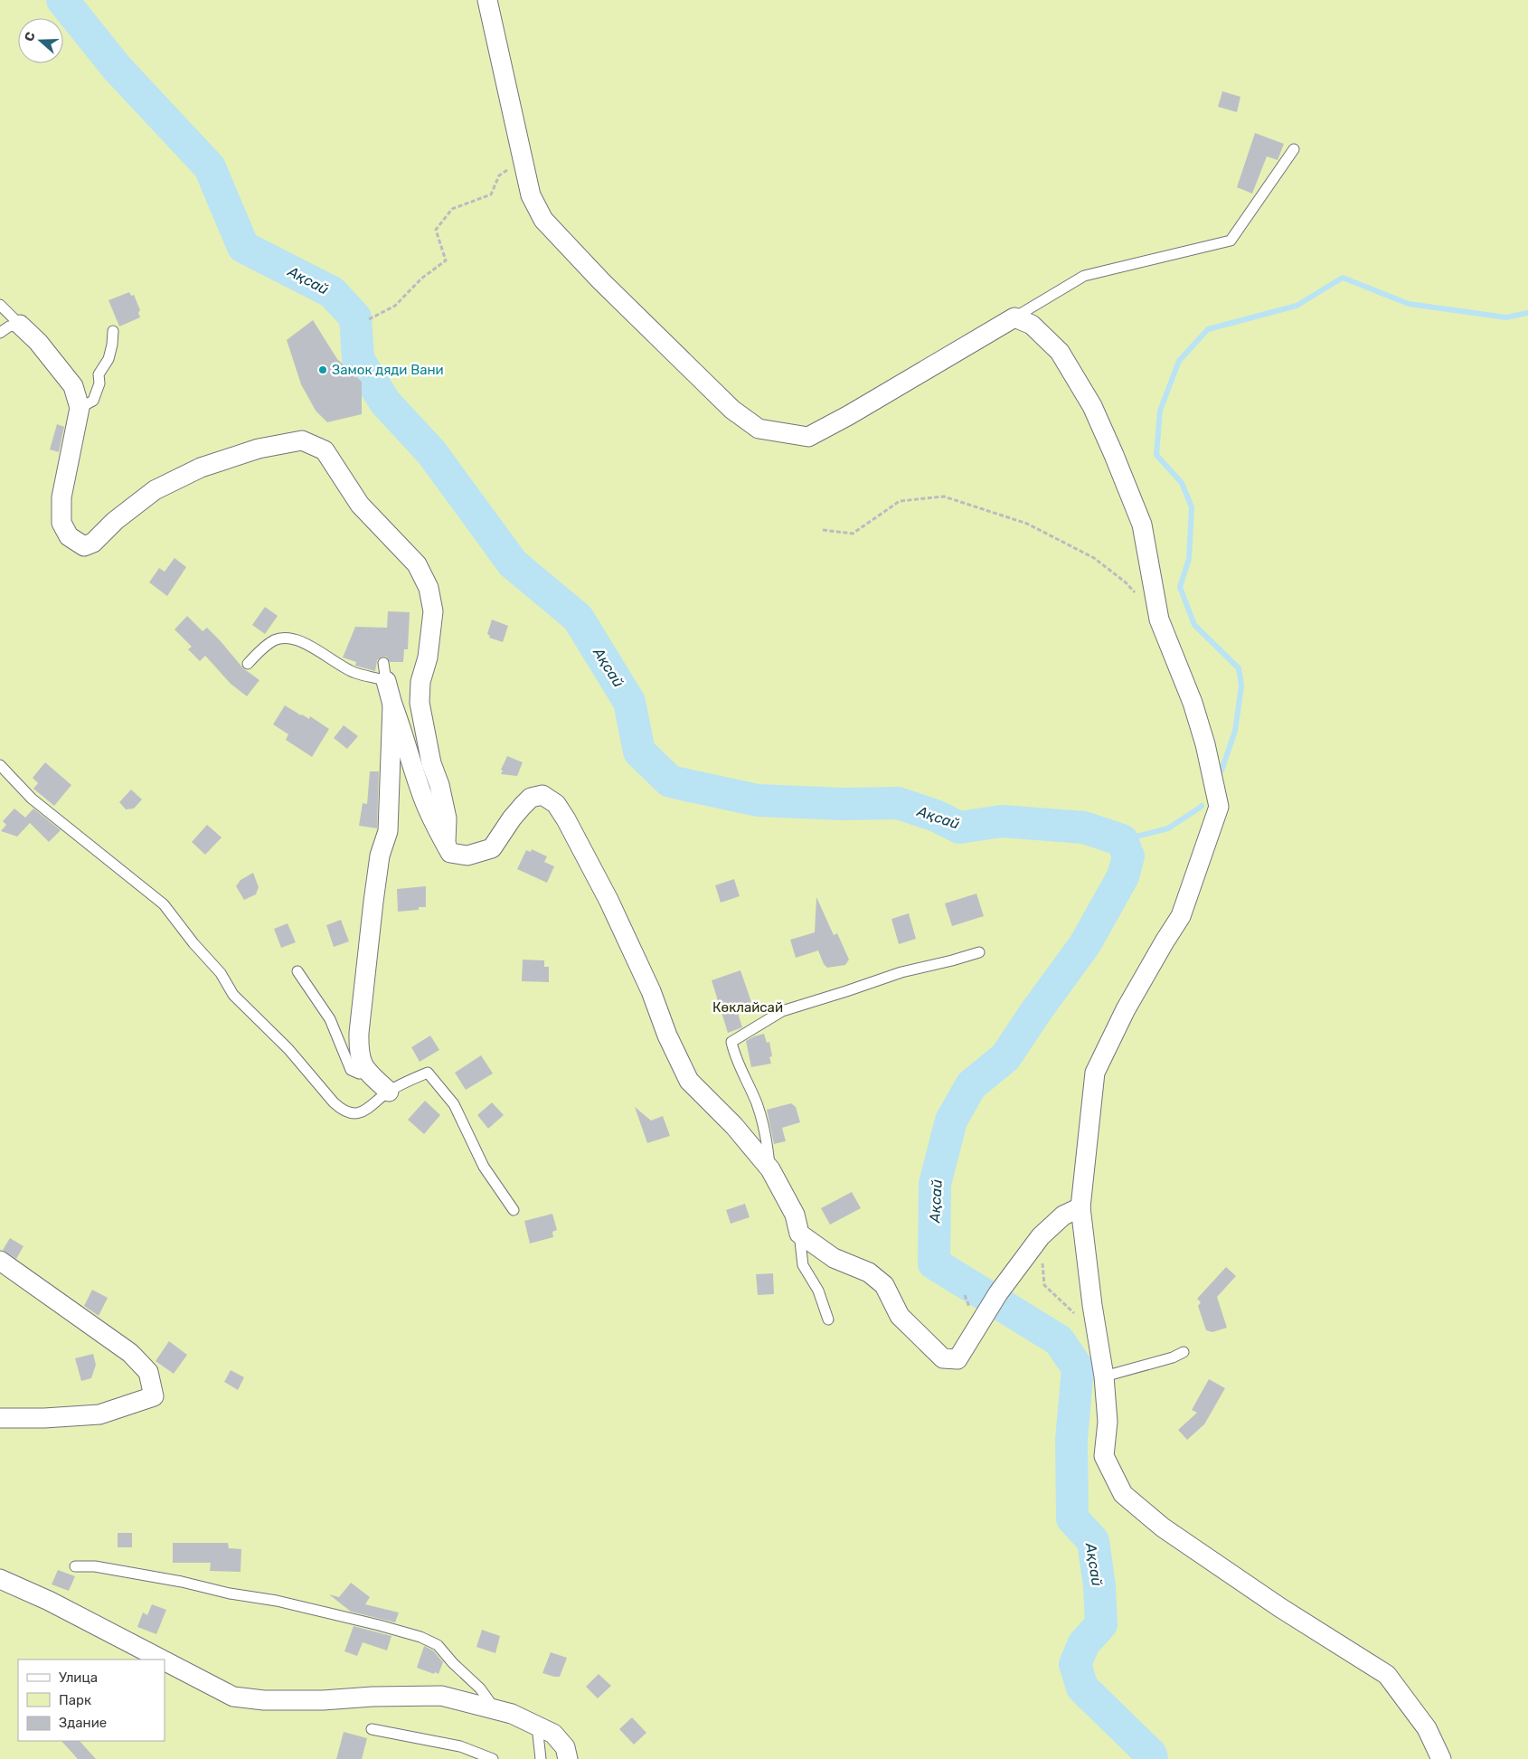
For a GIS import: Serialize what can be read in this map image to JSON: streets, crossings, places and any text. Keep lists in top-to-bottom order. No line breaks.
{"water":["Ақсай"],"parks":["Көклайсай"],"places":["Замок дяди Вани"],"legend":["Улица","Парк","Здание"],"north":"left"}
